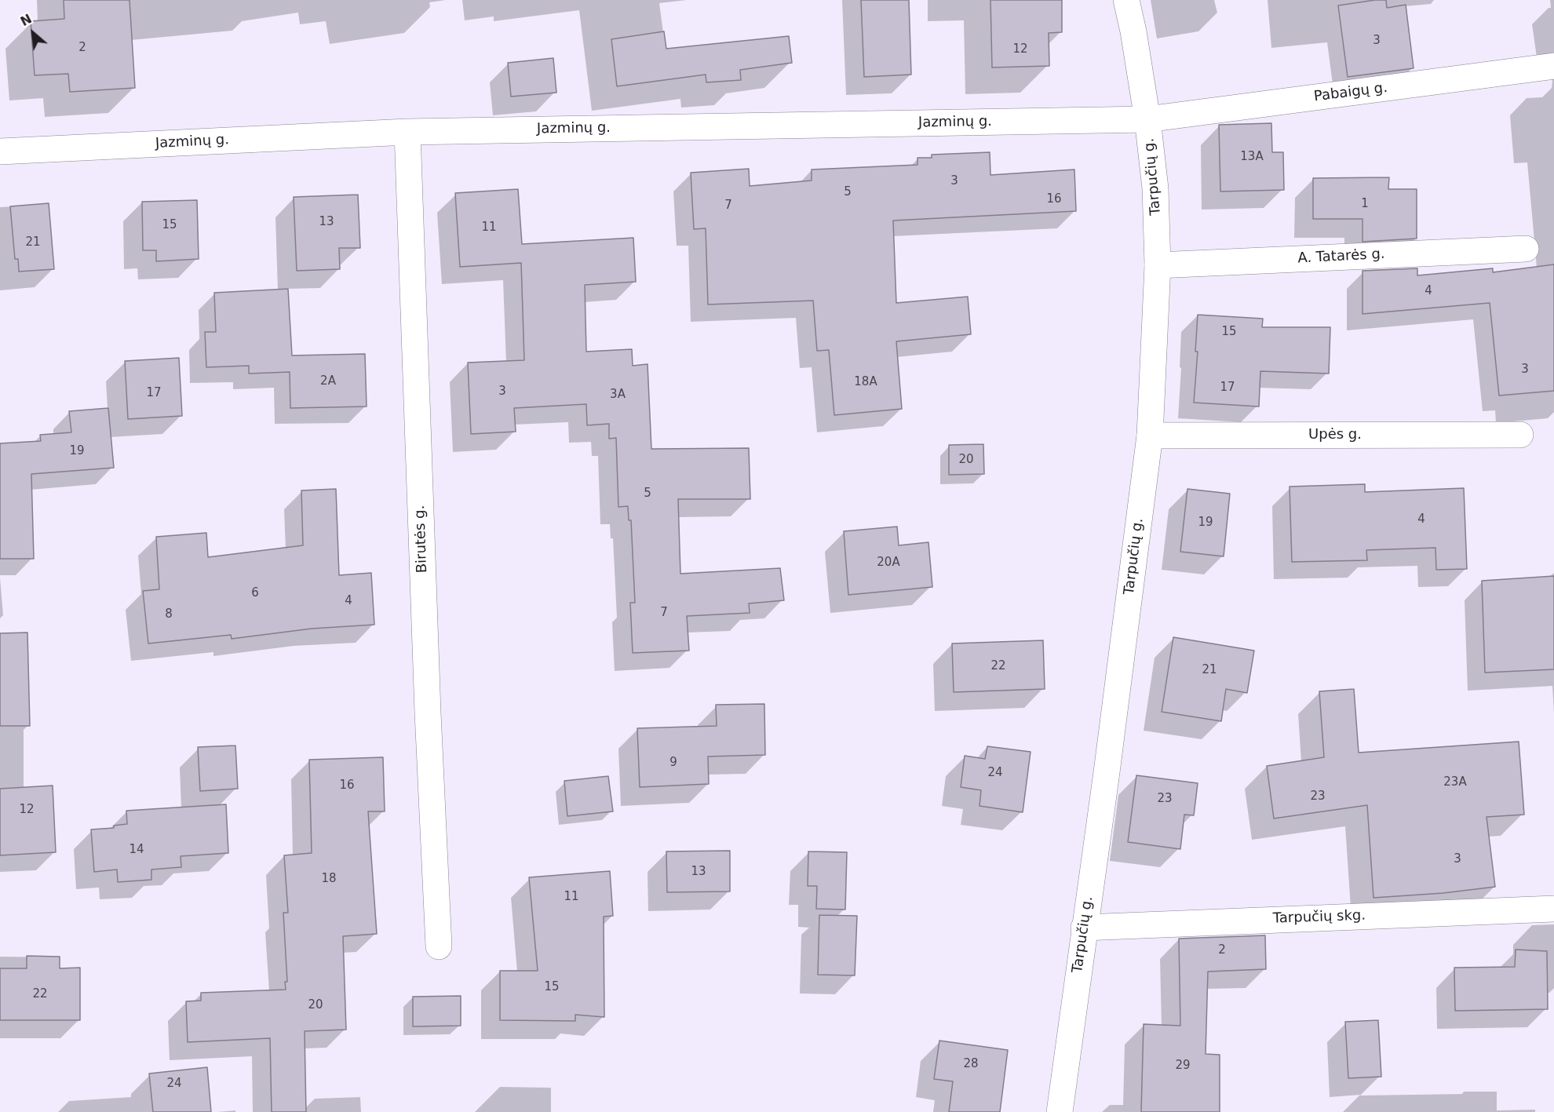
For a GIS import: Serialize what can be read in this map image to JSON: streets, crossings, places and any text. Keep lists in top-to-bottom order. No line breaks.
{"streets":{"street":["Pabaigų g.","Jazminų g.","Tarpučių g.","A. Tatarės g.","Upės g.","Birutės g.","Tarpučių skg."]},"crossings":[["Pabaigų g.","Jazminų g."],["Pabaigų g.","Tarpučių g."],["Jazminų g.","Tarpučių g."],["Jazminų g.","Birutės g."],["Tarpučių g.","A. Tatarės g."],["Tarpučių g.","Upės g."],["Tarpučių g.","Tarpučių skg."]],"house_numbers":["3","2","12","13A","3","5","16","1","7","13","15","11","21","4","15","3","2A","18A","17","3","17","3A","19","20","5","4","19","20A","6","4","7","8","22","21","9","24","23A","16","23","23","12","14","3","13","18","11","2","15","22","20","28","29","24"],"north":"top left"}
